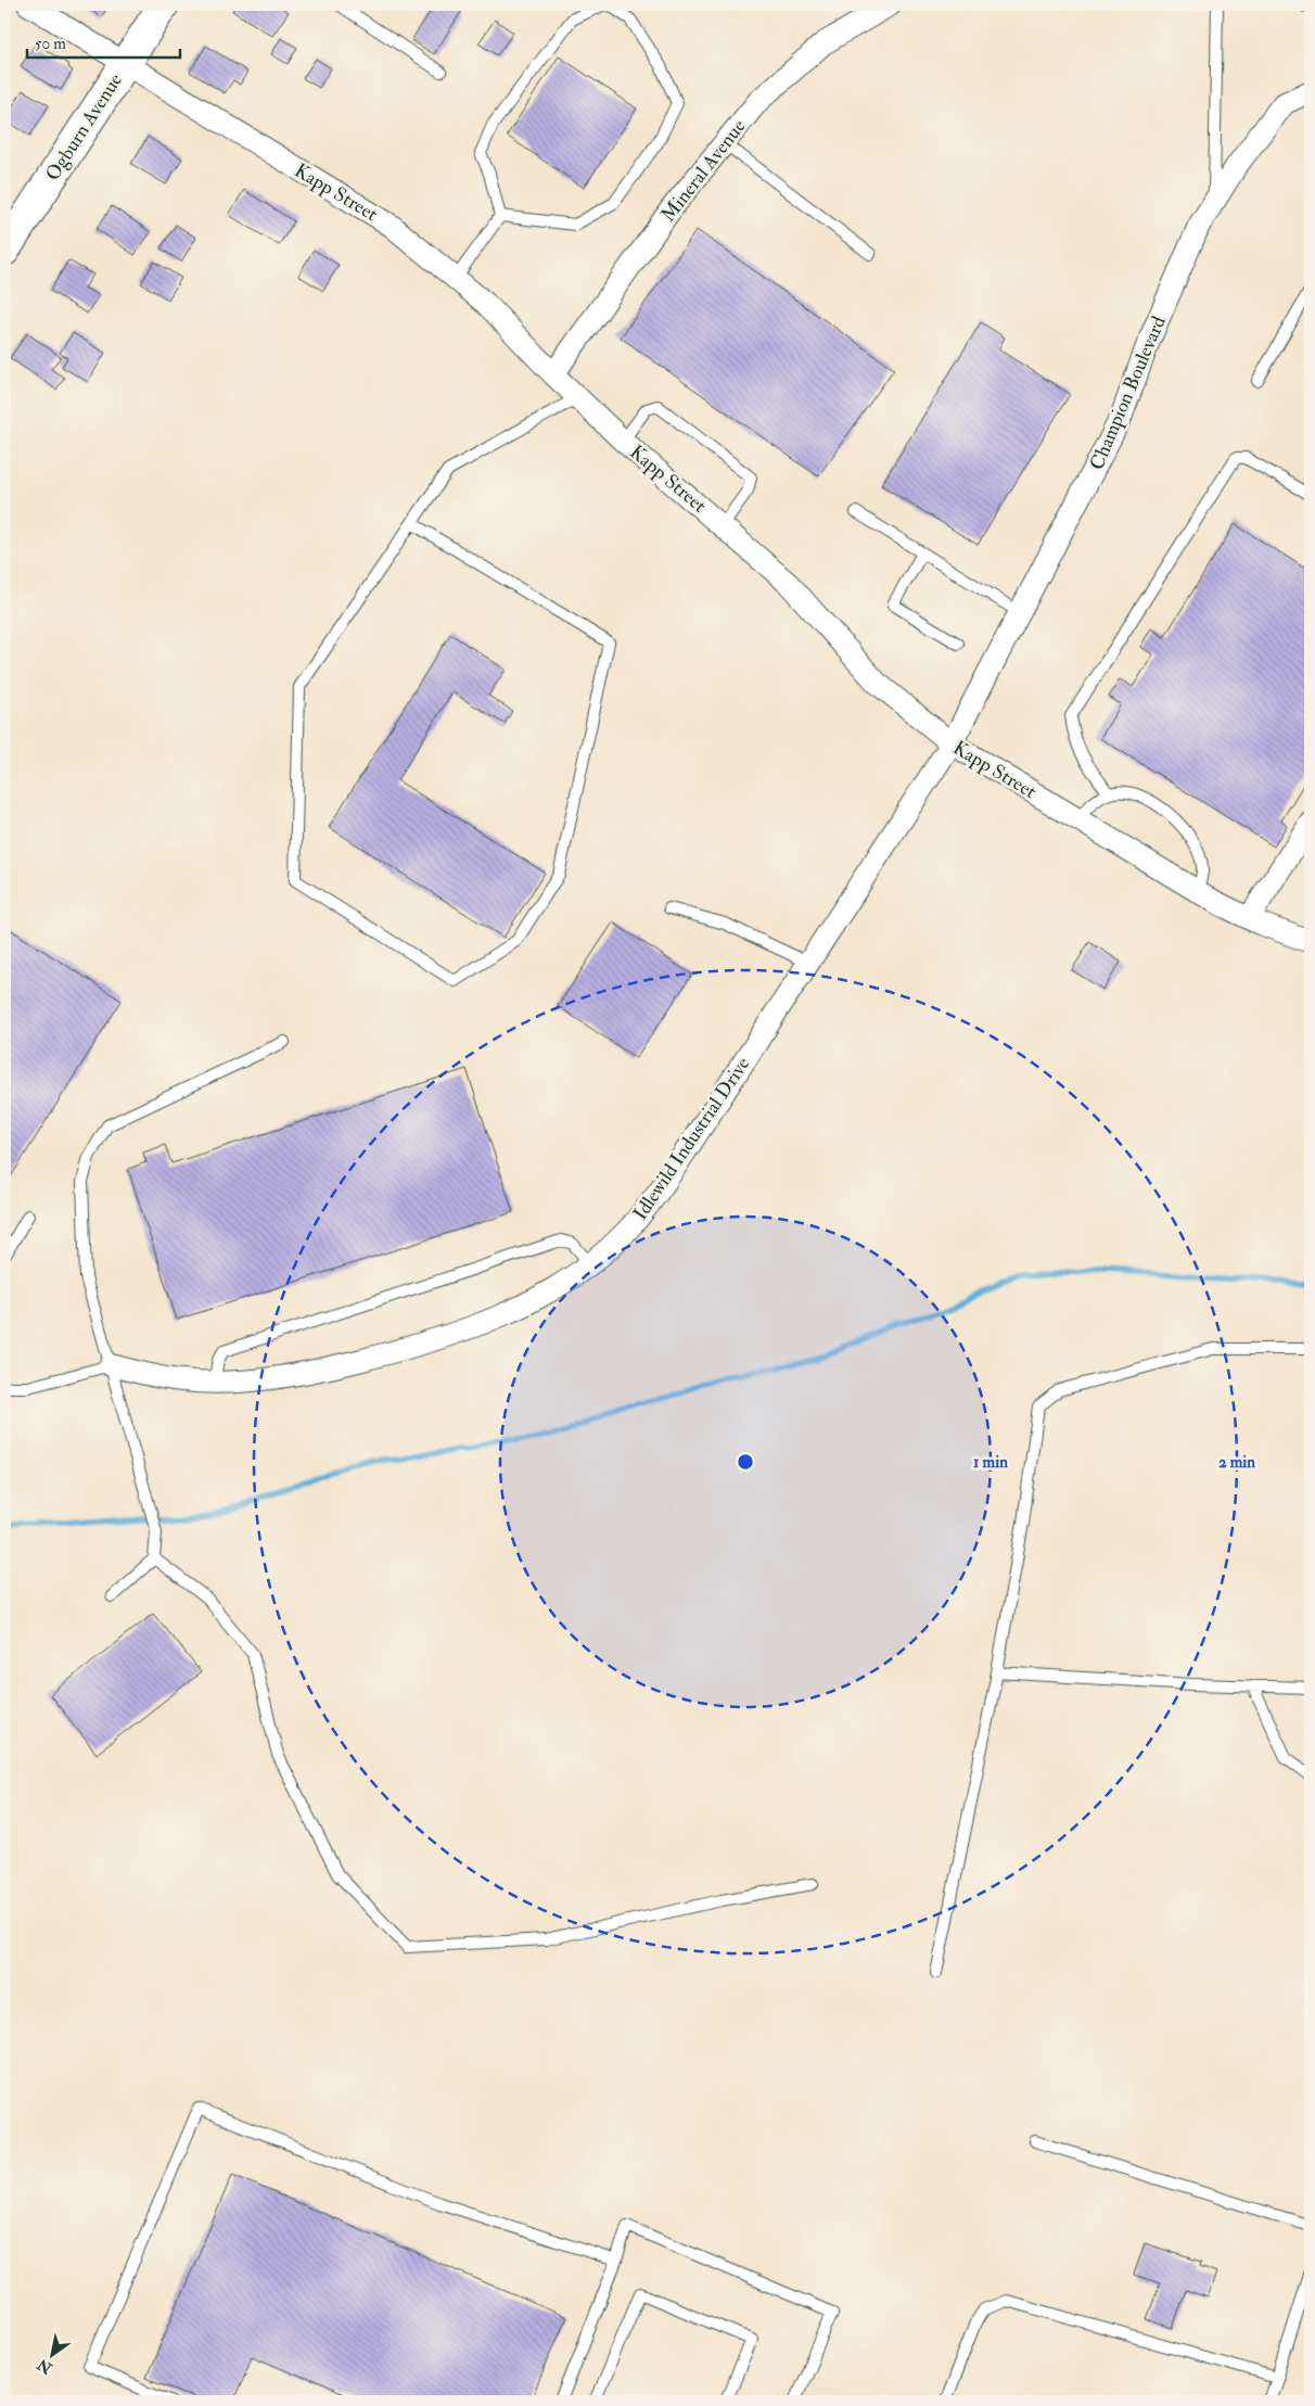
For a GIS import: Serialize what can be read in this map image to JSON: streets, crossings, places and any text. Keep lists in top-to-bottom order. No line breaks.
{"streets":{"street":["Ogburn Avenue","Mineral Avenue","Kapp Street","Champion Boulevard","Idlewild Industrial Drive"]},"crossings":[["Ogburn Avenue","Kapp Street"],["Mineral Avenue","Kapp Street"],["Kapp Street","Champion Boulevard"],["Kapp Street","Idlewild Industrial Drive"],["Champion Boulevard","Idlewild Industrial Drive"]],"scale_bar":"50 m","north":"bottom left","rings":["1 min","2 min"]}
